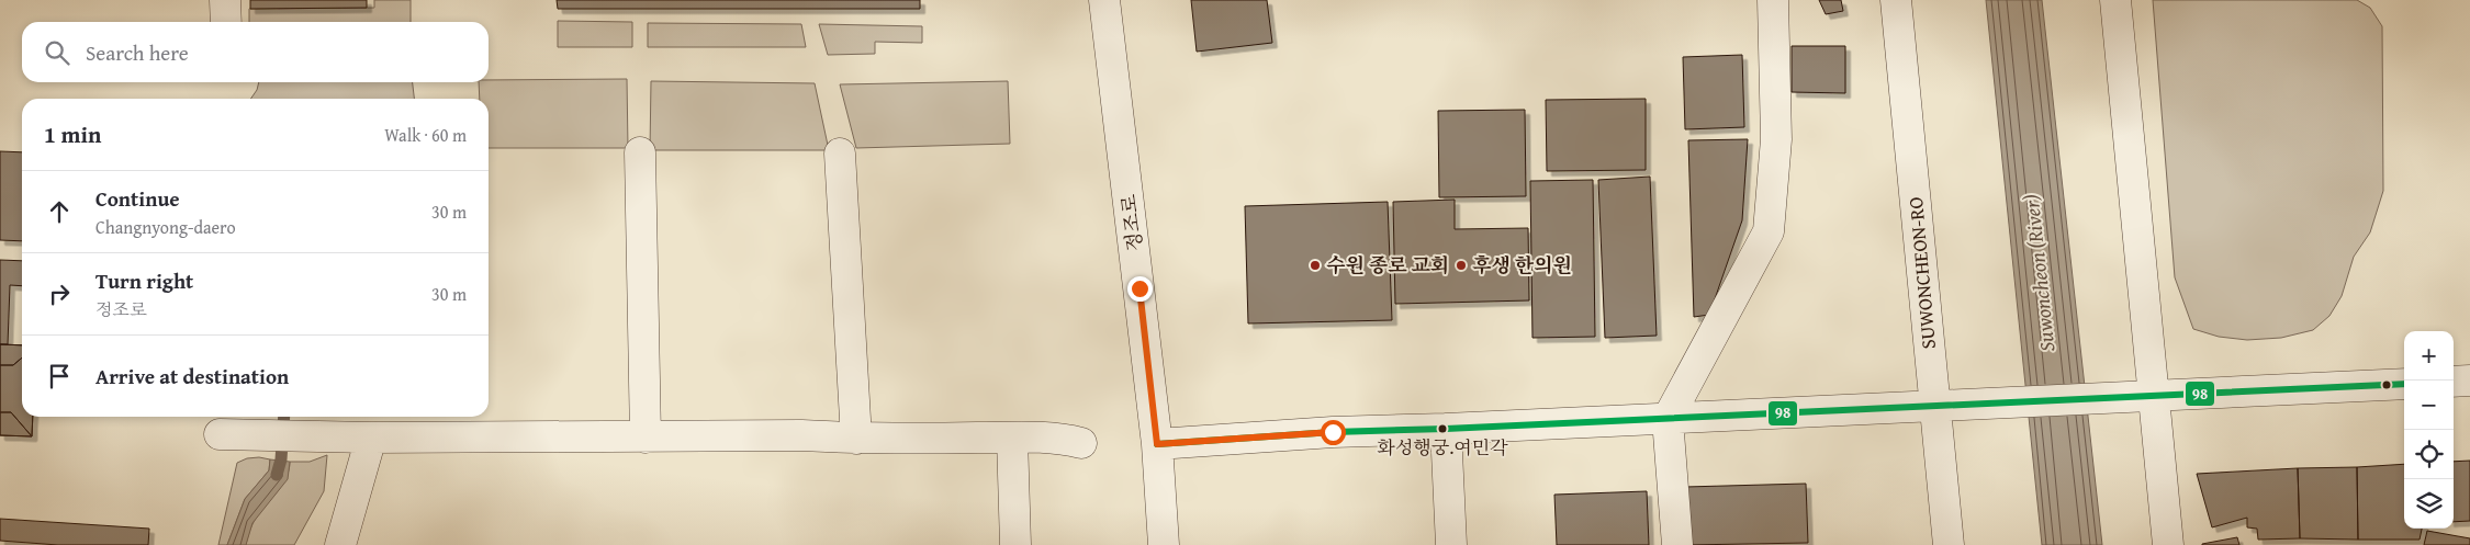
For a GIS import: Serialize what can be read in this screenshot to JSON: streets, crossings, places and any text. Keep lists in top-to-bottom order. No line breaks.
{"streets":{"street":["정조로","SUWONCHEON-RO"]},"water":["Suwoncheon (River)"],"places":["수원 종로 교회","후생 한의원","화성행궁.여민각"],"lines":["transit line 98"],"page":{"search":"Search here","heading":["1 min","Walk · 60 m"],"list":[["Continue","Changnyong-daero","30 m"],["Turn right","정조로","30 m"],"Arrive at destination"],"map_buttons":["+","−"]}}
